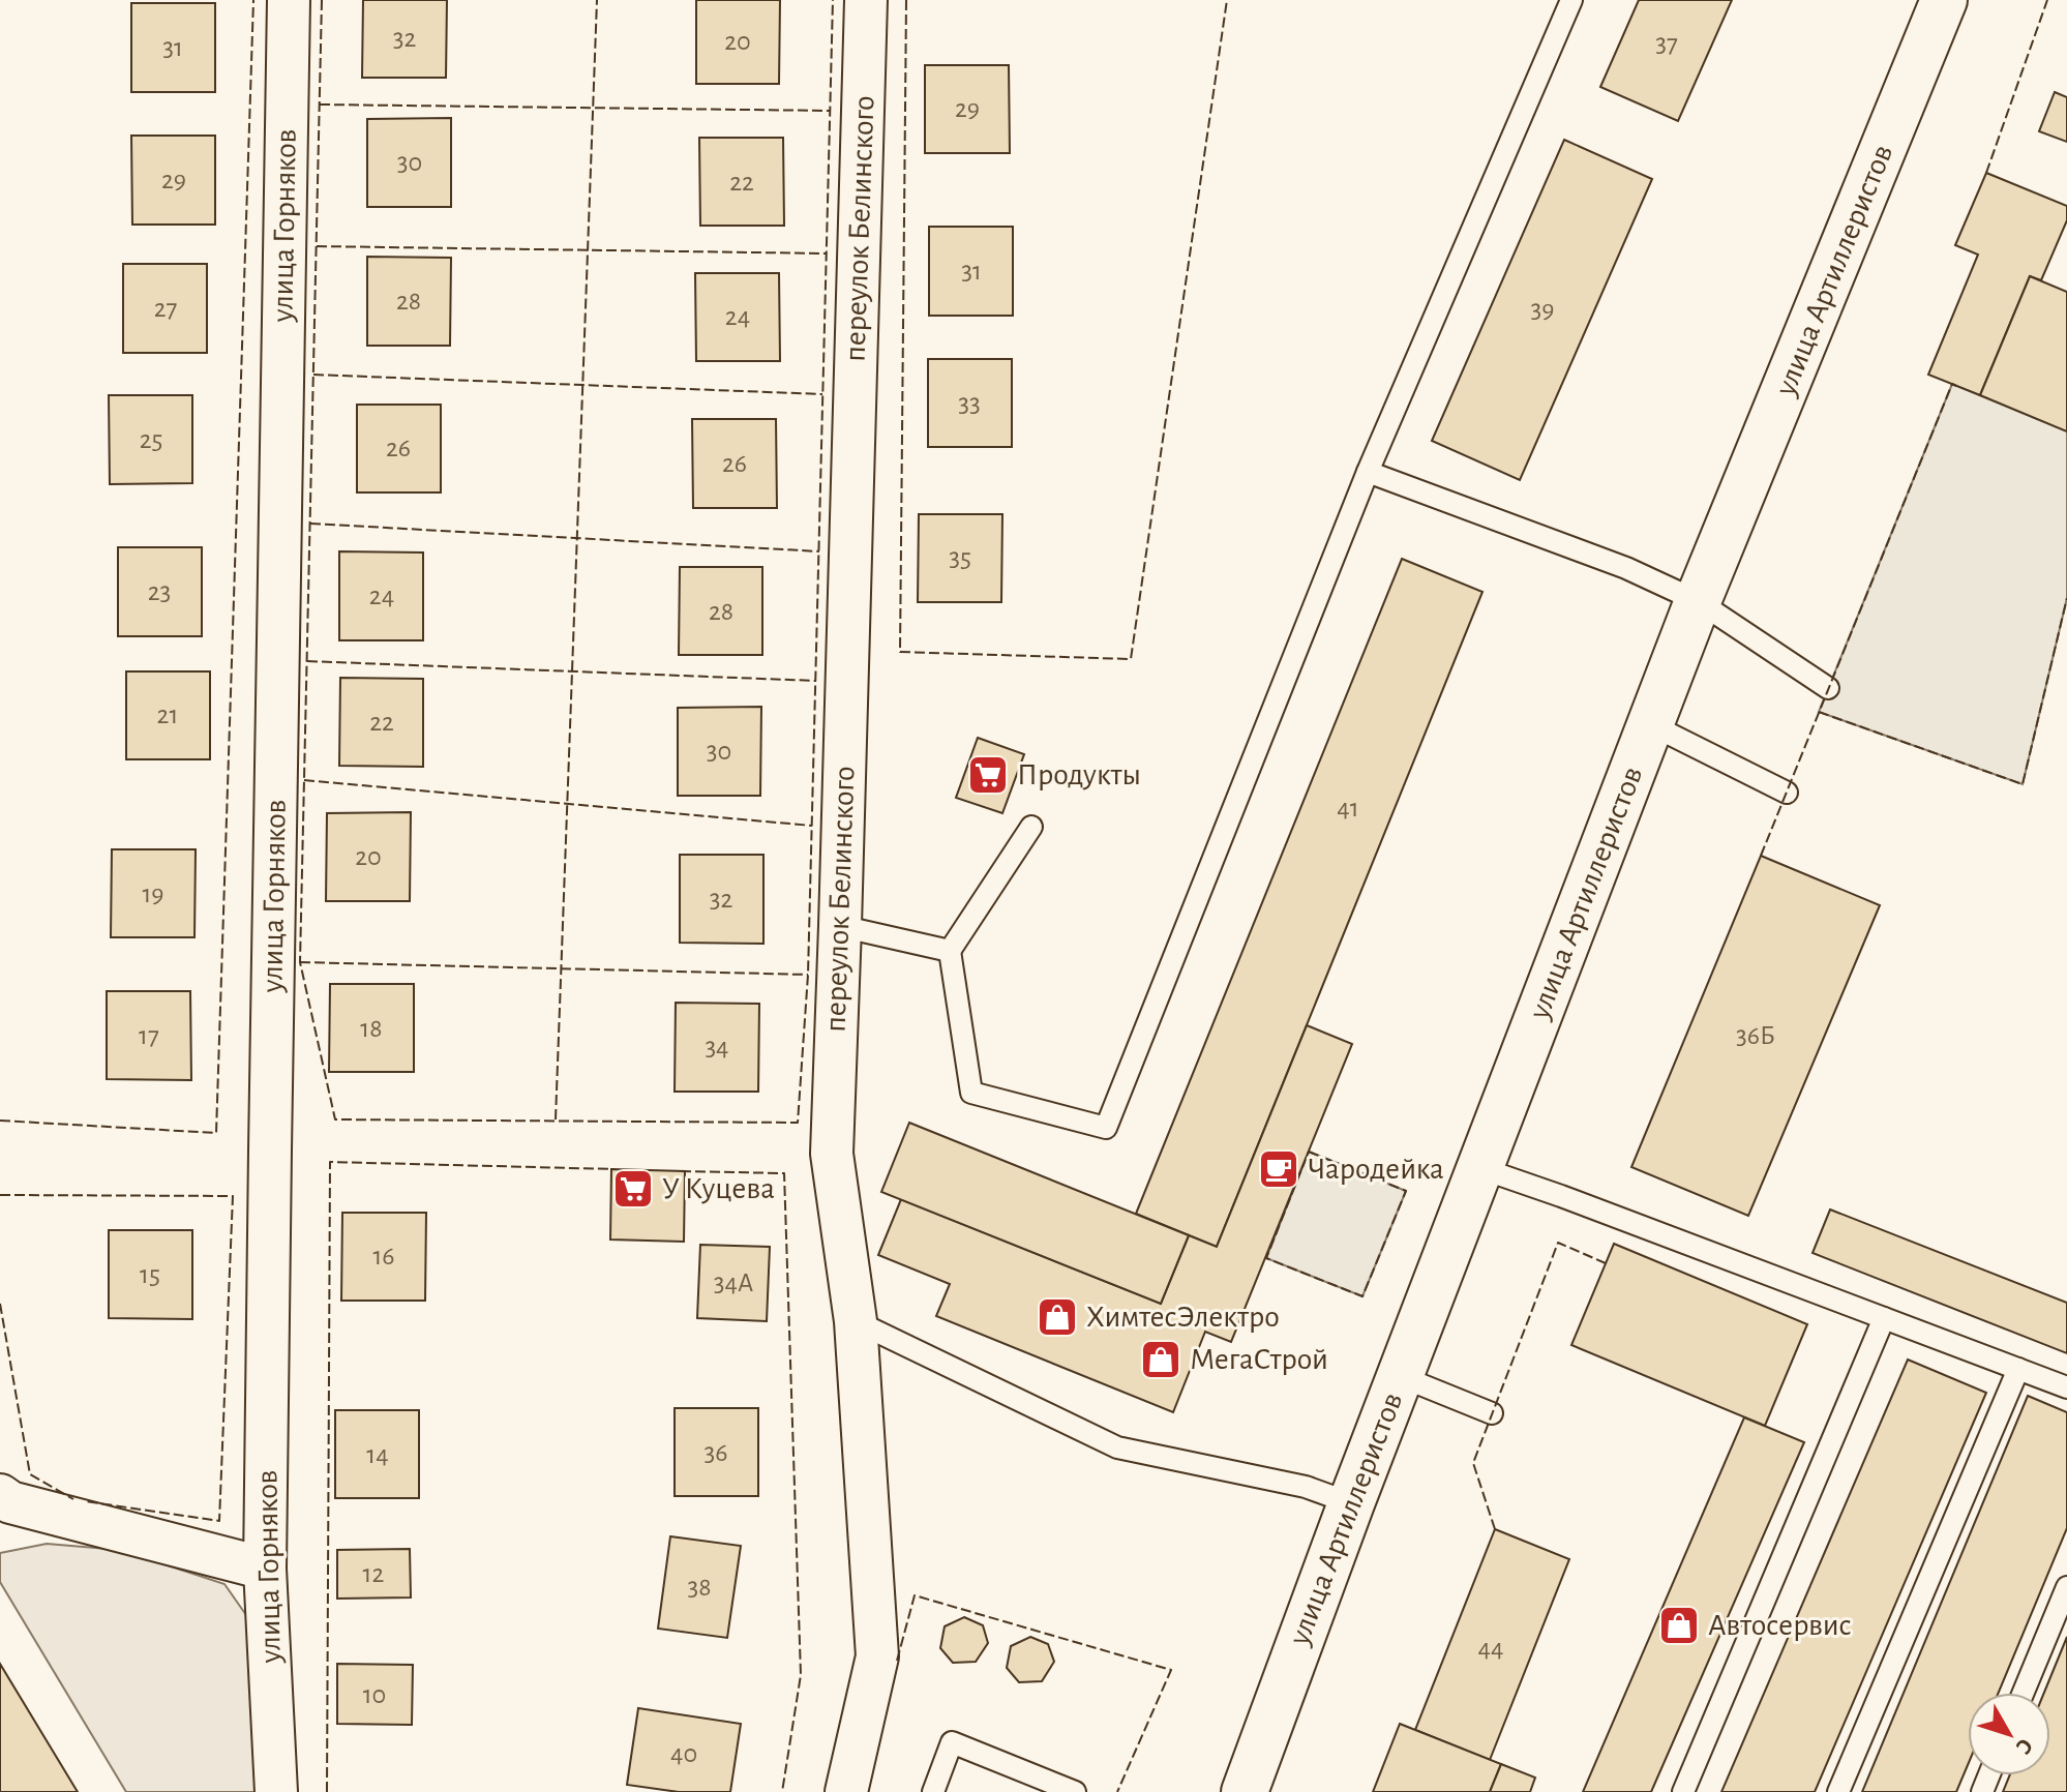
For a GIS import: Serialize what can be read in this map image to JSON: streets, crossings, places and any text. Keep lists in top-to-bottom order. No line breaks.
{"streets":{"street":["улица Горняков","переулок Белинского","улица Артиллеристов"]},"places":{"supermarket":["Продукты","У Куцева"],"cafe":["Чародейка"],"shop":["ХимтесЭлектро","МегаСтрой","Автосервис"]},"house_numbers":["32","20","37","31","29","30","29","22","31","28","27","39","24","33","25","26","26","35","23","24","28","21","22","30","41","20","19","32","18","17","36Б","34","16","15","34А","36","14","12","38","44","10","40"],"north":"bottom right"}
